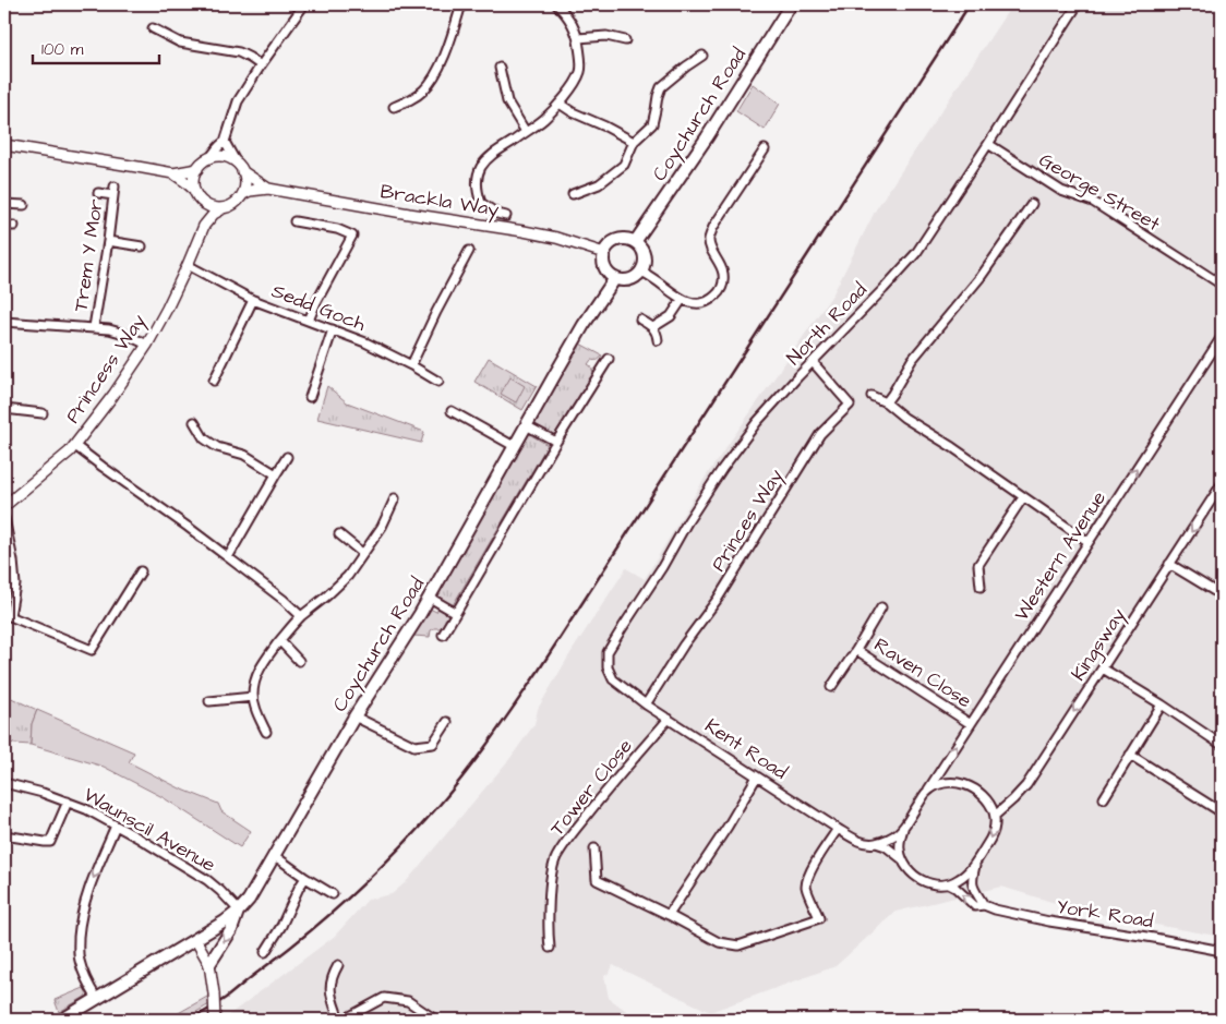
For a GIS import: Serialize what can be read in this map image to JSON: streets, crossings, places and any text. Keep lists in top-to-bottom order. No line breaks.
{"streets":{"main road":["Coychurch Road"],"street":["George Street","Brackla Way","Trem Y Mor","Sedd Goch","North Road","Princess Way","Princes Way","Western Avenue","Kingsway","Raven Close","Kent Road","Tower Close","Waunscil Avenue","York Road"]},"crossings":[["Coychurch Road","Brackla Way"],["Coychurch Road","Waunscil Avenue"],["George Street","North Road"],["Brackla Way","Princess Way"],["Trem Y Mor","Princess Way"],["Sedd Goch","Princess Way"],["North Road","Princes Way"],["North Road","Kent Road"],["Princes Way","Kent Road"],["Western Avenue","Kingsway"],["Western Avenue","Raven Close"],["Western Avenue","Kent Road"],["Western Avenue","York Road"],["Kingsway","Kent Road"],["Kingsway","York Road"],["Kent Road","Tower Close"],["Kent Road","York Road"]],"one_way":["Western Avenue","Kingsway"],"scale_bar":"100 m"}
